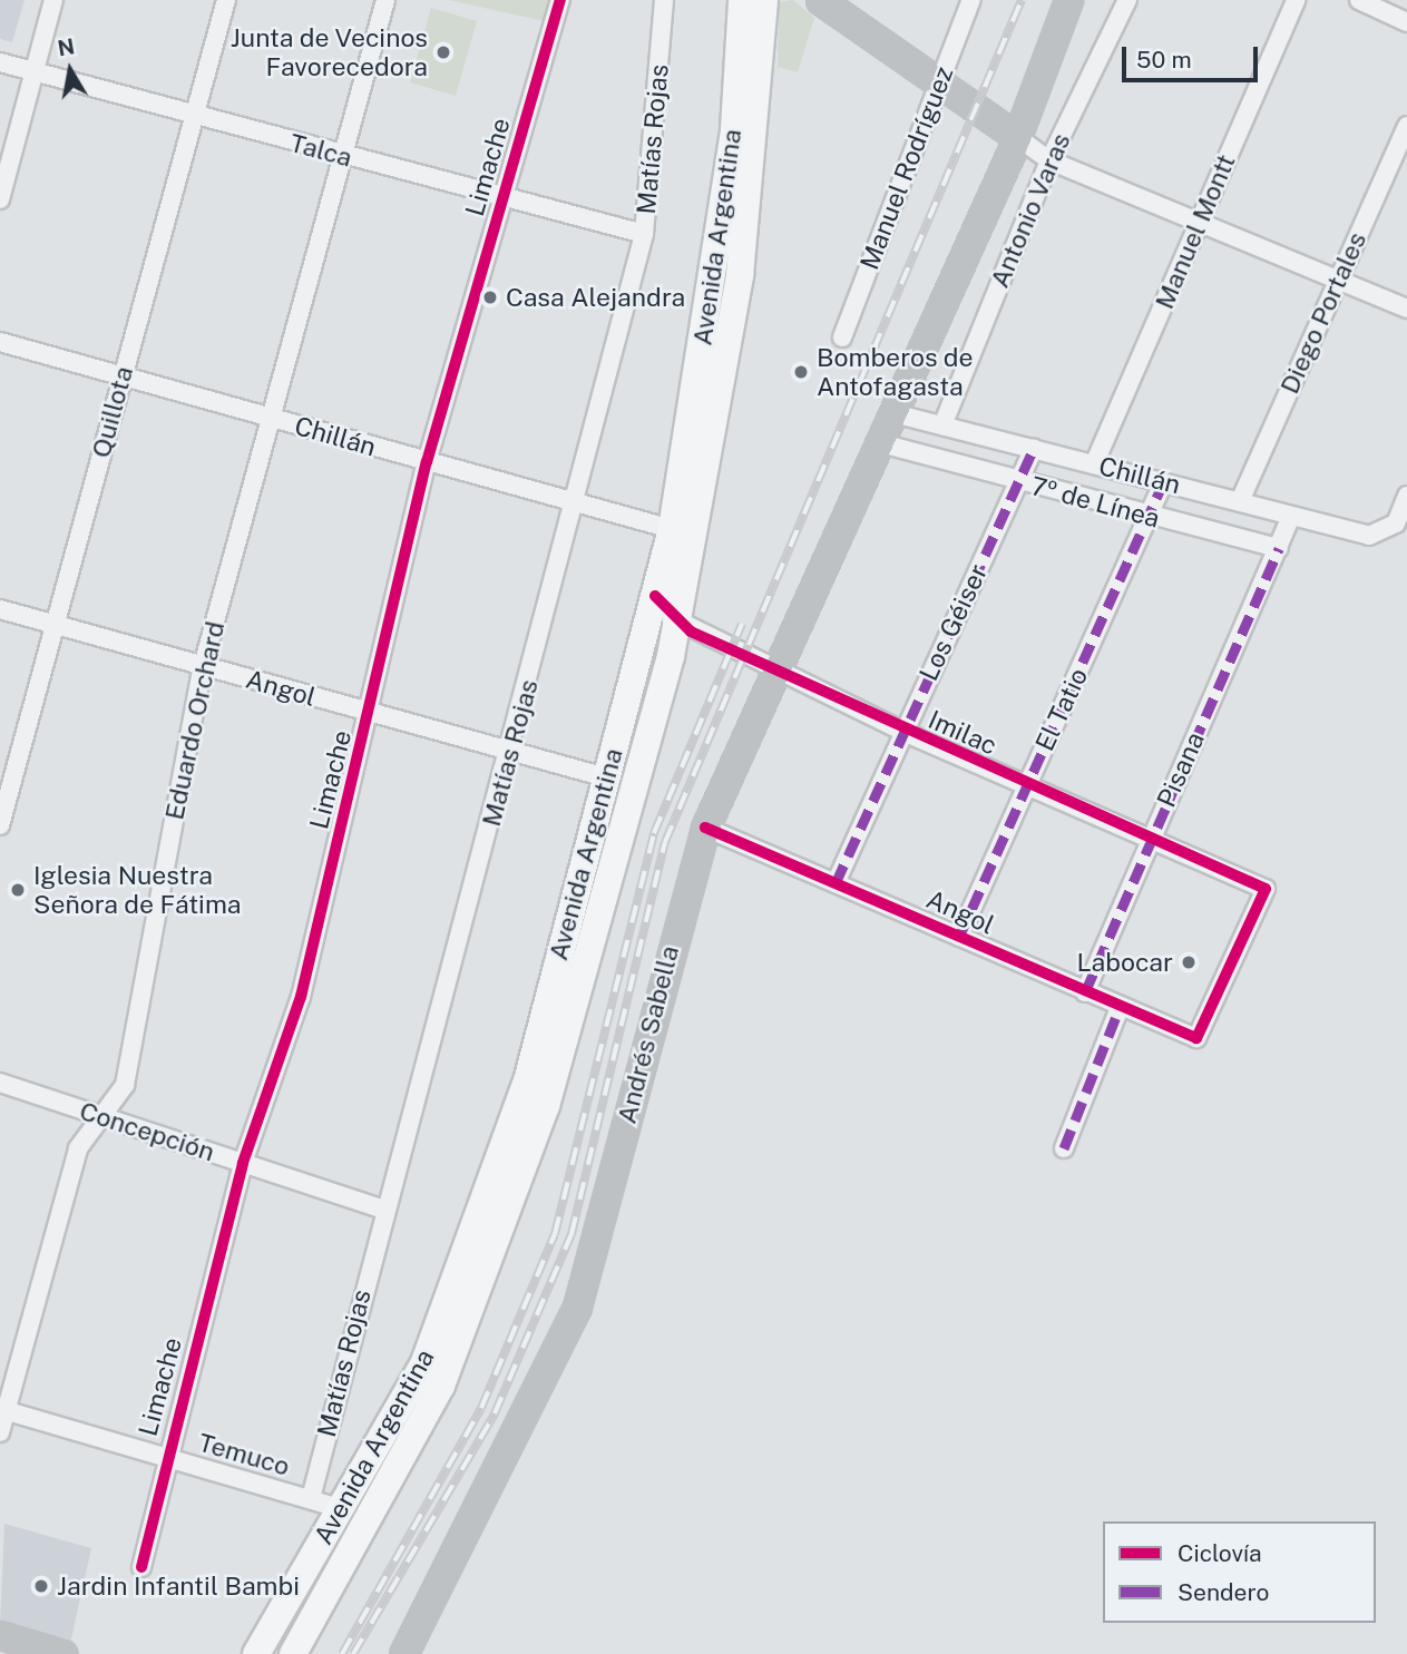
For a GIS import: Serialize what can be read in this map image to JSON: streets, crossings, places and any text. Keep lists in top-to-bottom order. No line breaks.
{"streets":{"main road":["Avenida Argentina","Andrés Sabella"],"street":["Matías Rojas","Talca","Limache","Manuel Rodríguez","Antonio Varas","Manuel Montt","Diego Portales","Quillota","Chillán","7º de Línea","Los Géiser","Angol","El Tatio","Eduardo Orchard","Imilac","Pisana","Concepción","Temuco"]},"crossings":[["Matías Rojas","Talca"],["Matías Rojas","Chillán"],["Matías Rojas","Angol"],["Matías Rojas","Concepción"],["Matías Rojas","Temuco"],["Talca","Limache"],["Talca","Quillota"],["Talca","Eduardo Orchard"],["Limache","Chillán"],["Limache","Angol"],["Limache","Concepción"],["Limache","Temuco"],["Antonio Varas","Chillán"],["Manuel Montt","Chillán"],["Avenida Argentina","Chillán"],["Avenida Argentina","Angol"],["Avenida Argentina","Imilac"],["Avenida Argentina","Temuco"],["Diego Portales","Chillán"],["Quillota","Chillán"],["Quillota","Angol"],["Chillán","Los Géiser"],["Chillán","El Tatio"],["Chillán","Eduardo Orchard"],["Chillán","Andrés Sabella"],["7º de Línea","Los Géiser"],["7º de Línea","El Tatio"],["7º de Línea","Pisana"],["7º de Línea","Andrés Sabella"],["Los Géiser","Angol"],["Los Géiser","Imilac"],["Angol","El Tatio"],["Angol","Eduardo Orchard"],["Angol","Imilac"],["Angol","Pisana"],["Angol","Andrés Sabella"],["El Tatio","Imilac"],["Eduardo Orchard","Concepción"],["Eduardo Orchard","Temuco"],["Imilac","Pisana"],["Imilac","Andrés Sabella"]],"places":["Junta de Vecinos Favorecedora","Casa Alejandra","Bomberos de Antofagasta","Iglesia Nuestra Señora de Fátima","Labocar","Jardin Infantil Bambi"],"legend":["Ciclovía","Sendero"],"scale_bar":"50 m","north":"top"}
